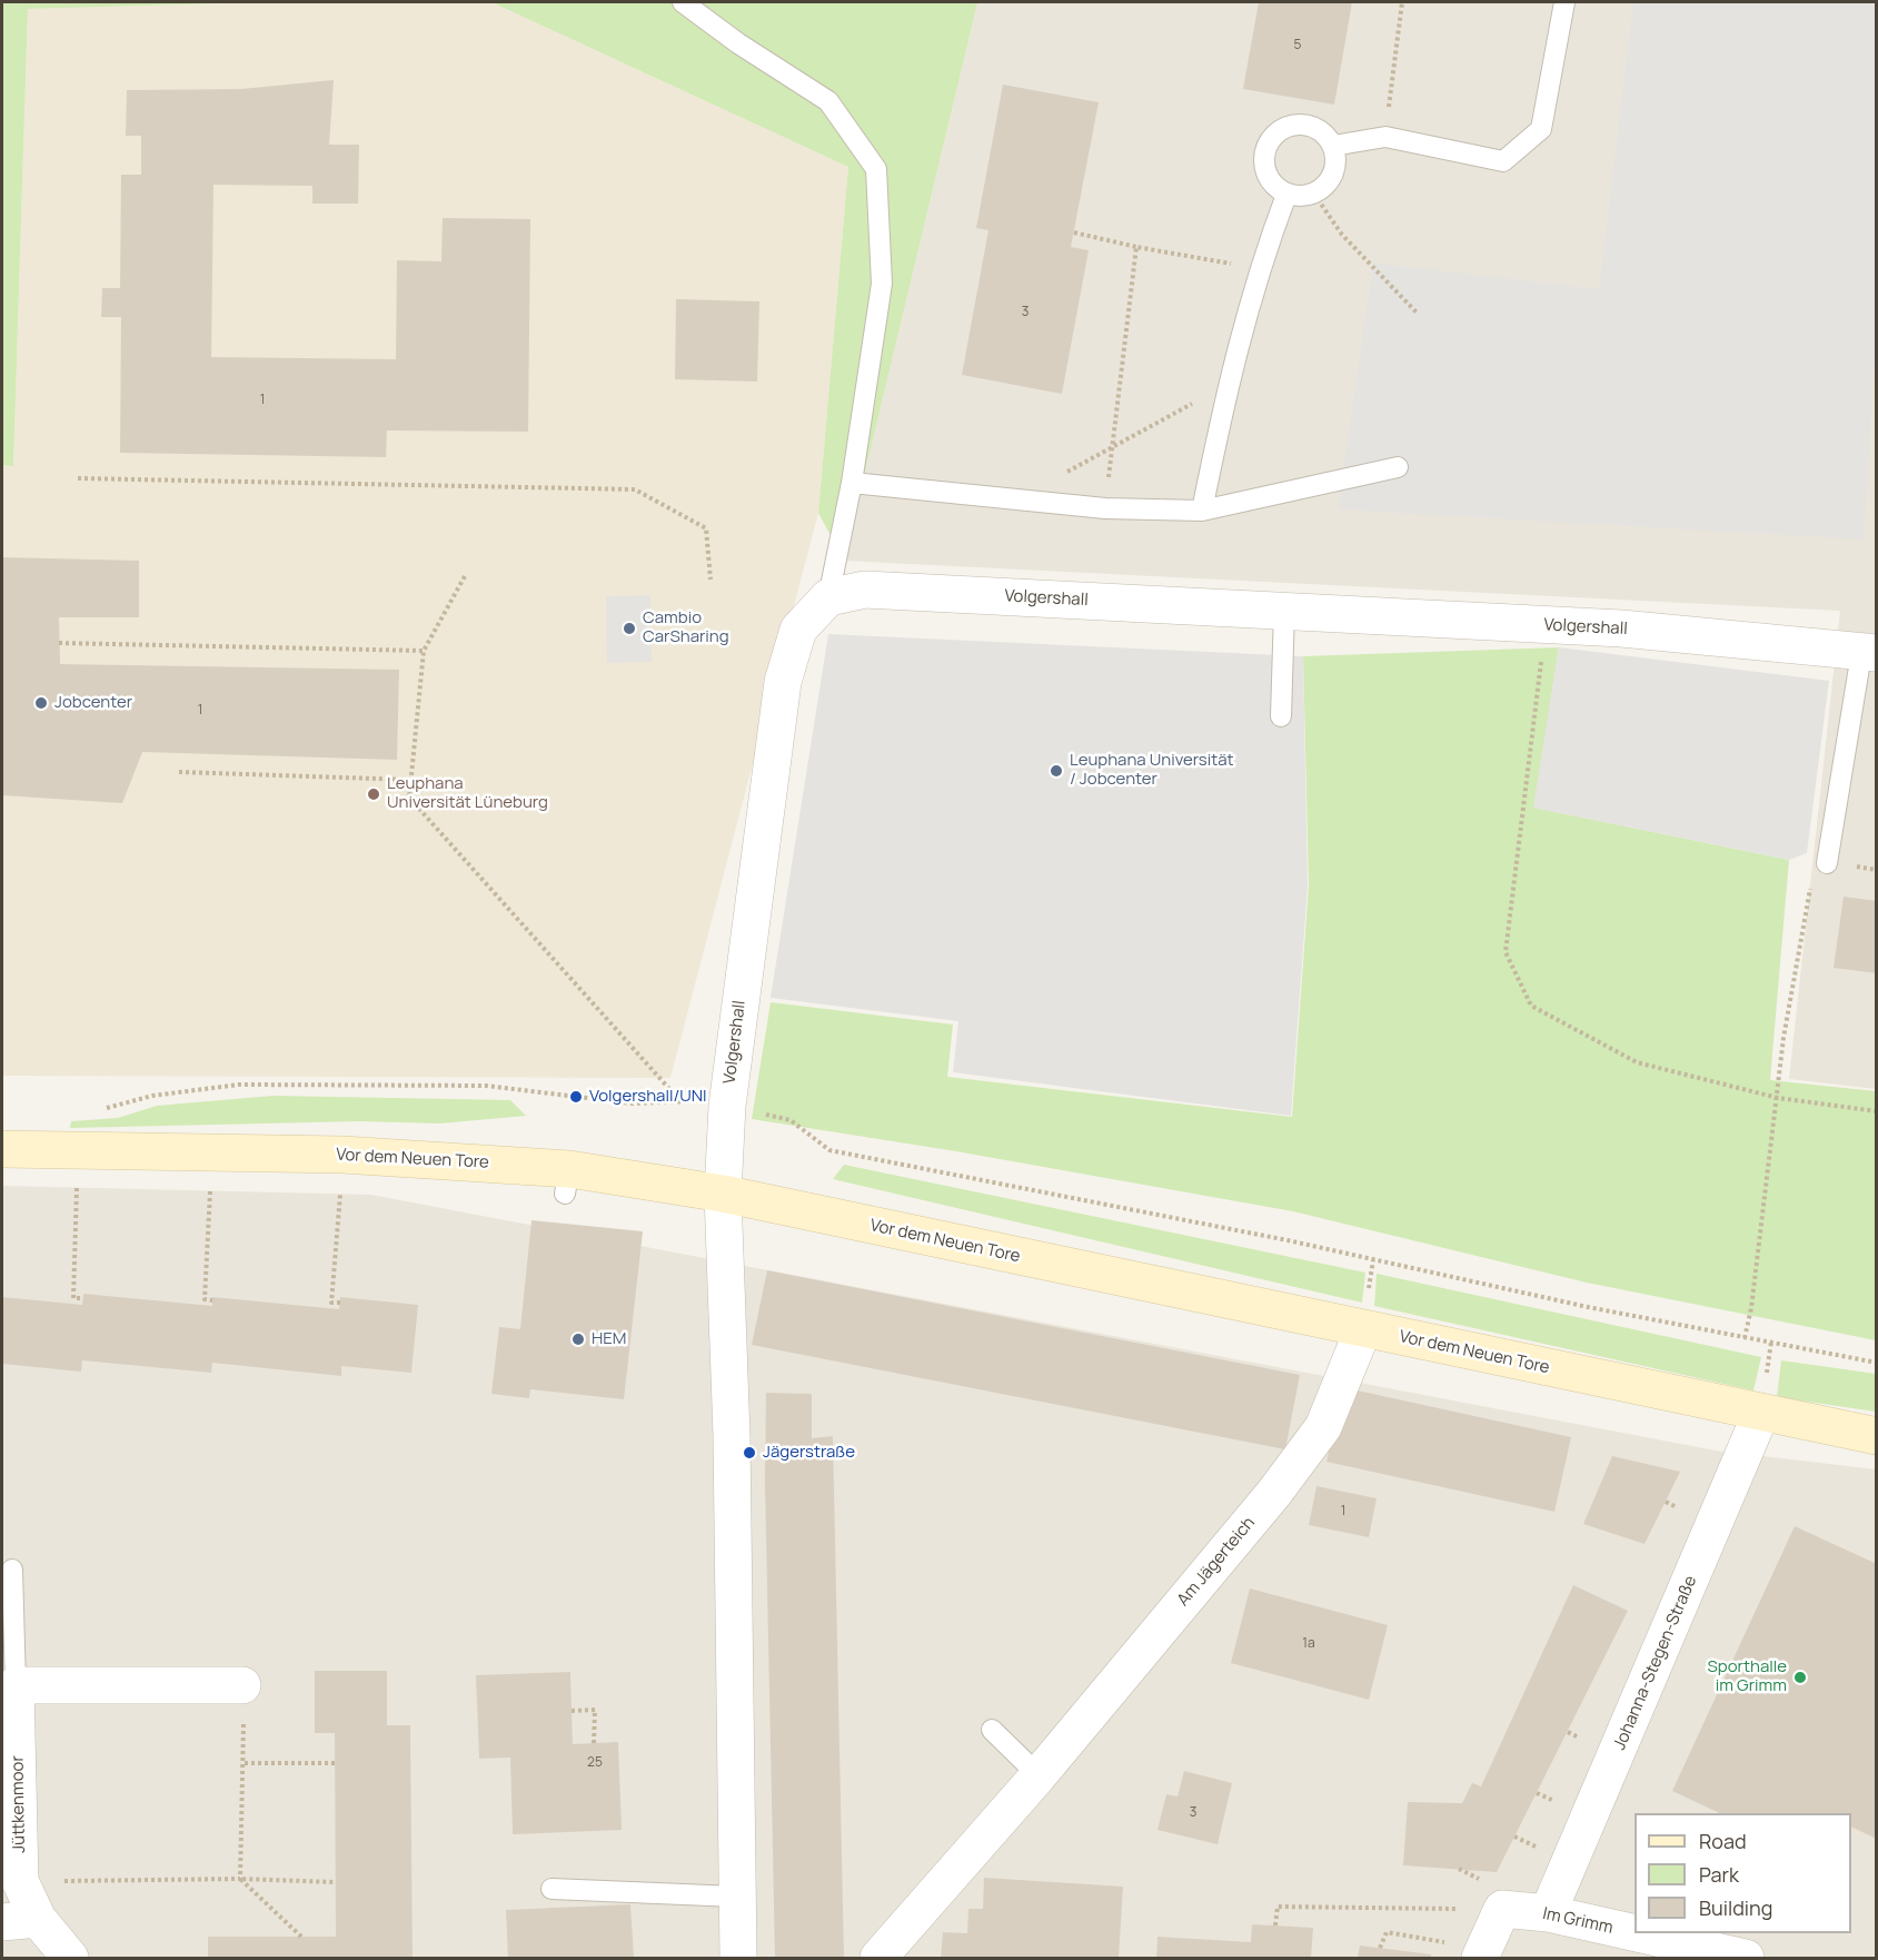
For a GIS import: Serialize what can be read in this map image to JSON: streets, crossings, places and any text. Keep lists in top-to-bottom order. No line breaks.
{"streets":{"main road":["Vor dem Neuen Tore"],"street":["Volgershall","Am Jägerteich","Johanna-Stegen-Straße","Jüttkenmoor","Im Grimm"]},"crossings":[["Volgershall","Vor dem Neuen Tore"],["Vor dem Neuen Tore","Am Jägerteich"],["Vor dem Neuen Tore","Johanna-Stegen-Straße"],["Johanna-Stegen-Straße","Im Grimm"]],"places":["Cambio CarSharing","Jobcenter","Leuphana Universität / Jobcenter","Leuphana Universität Lüneburg","Volgershall/UNI","HEM","Jägerstraße","Sporthalle im Grimm"],"house_numbers":["5","3","1","1","1","1a","25","3"],"legend":["Road","Park","Building"]}
